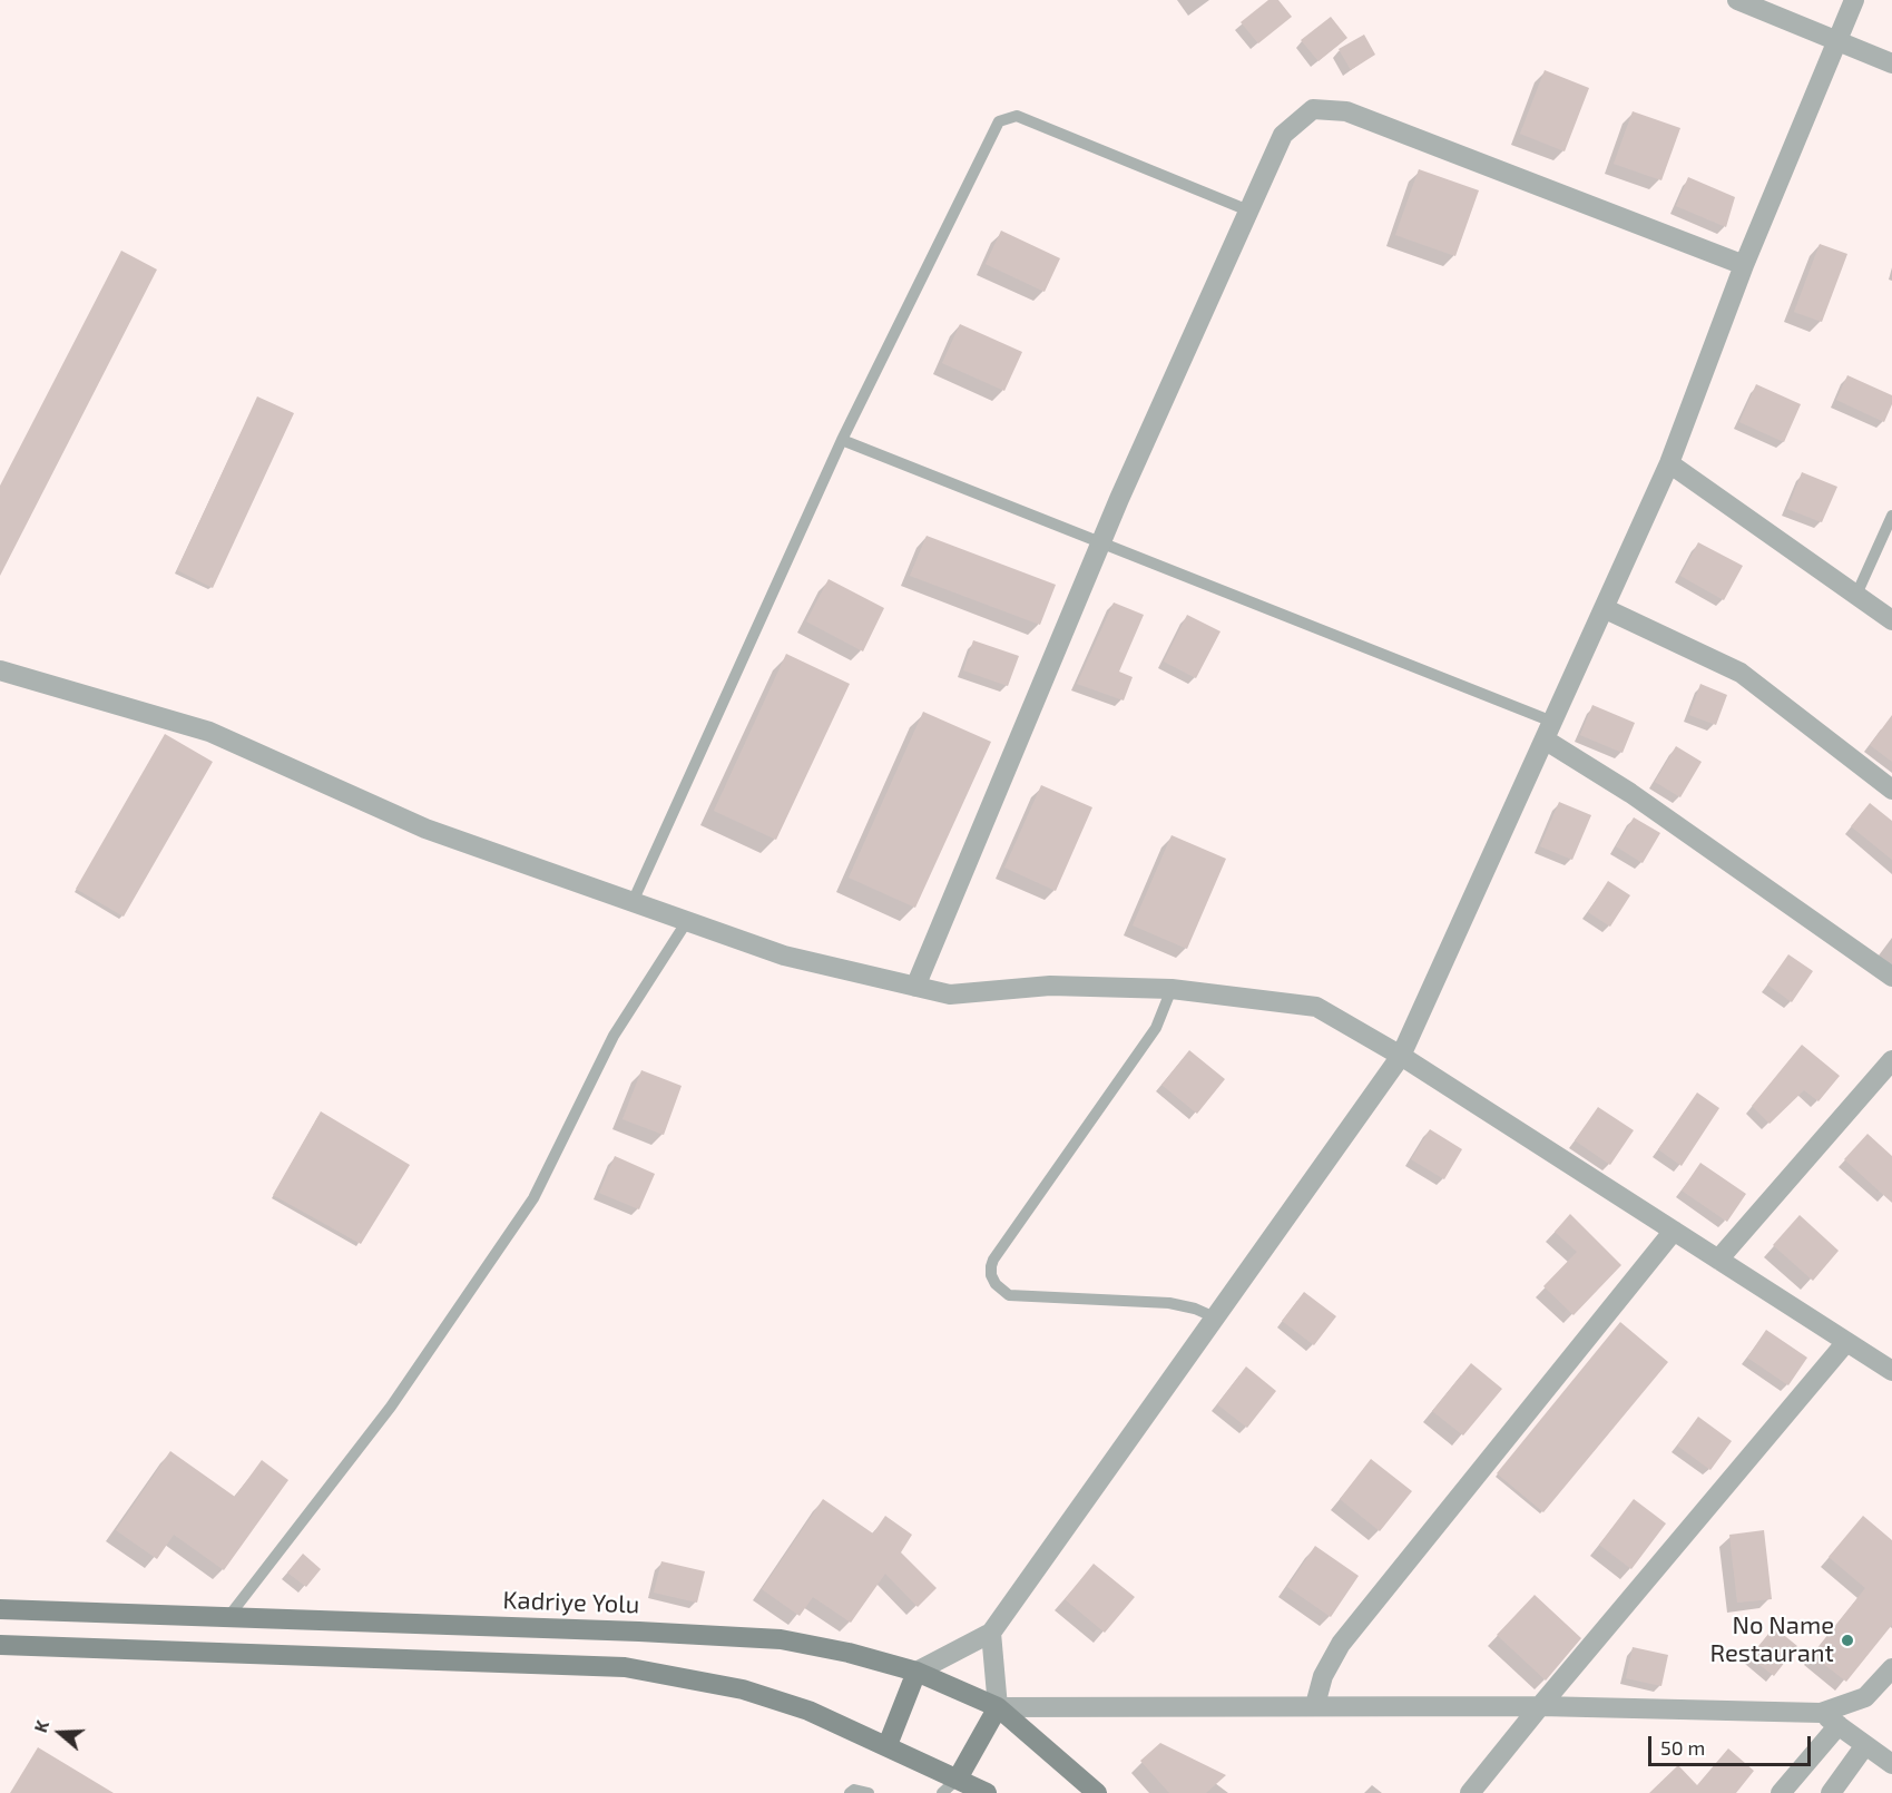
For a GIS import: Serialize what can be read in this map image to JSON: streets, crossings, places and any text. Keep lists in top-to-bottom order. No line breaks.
{"streets":{"main road":["Kadriye Yolu"]},"places":["No Name Restaurant"],"scale_bar":"50 m","north":"left"}
